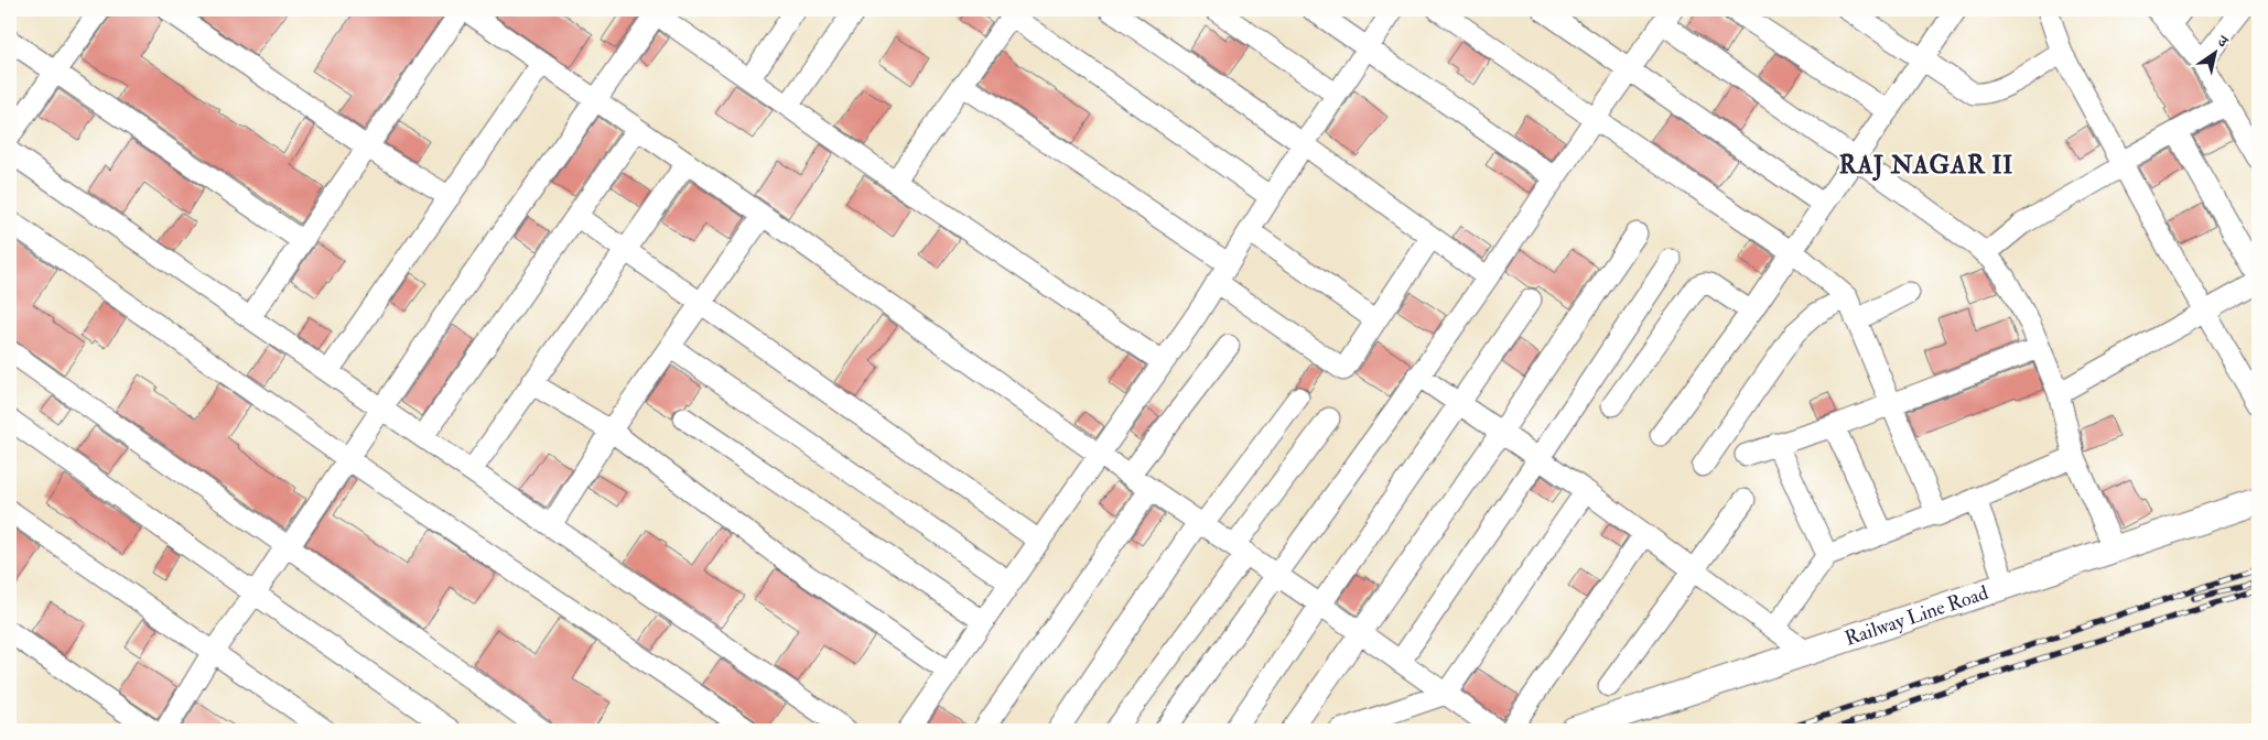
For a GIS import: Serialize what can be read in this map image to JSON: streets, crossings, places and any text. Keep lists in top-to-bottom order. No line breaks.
{"streets":{"street":["Railway Line Road"]},"districts":["RAJ NAGAR II"],"north":"top right"}
